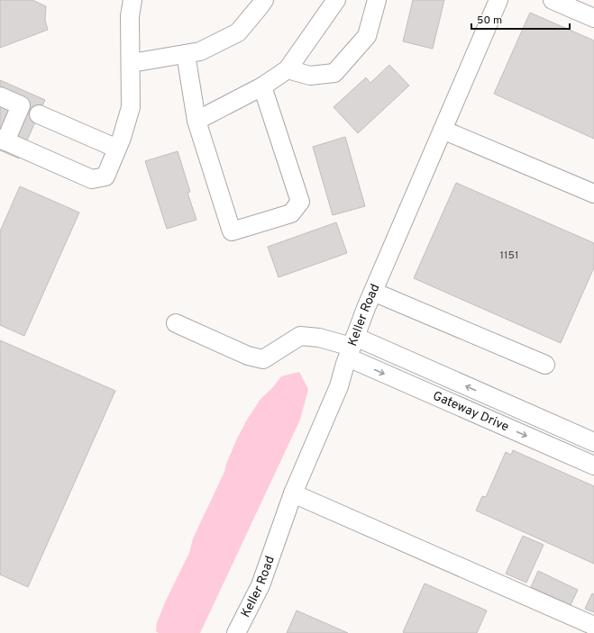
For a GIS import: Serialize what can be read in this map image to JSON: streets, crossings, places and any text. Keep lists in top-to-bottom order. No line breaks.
{"streets":{"street":["Keller Road","Gateway Drive"]},"crossings":[["Keller Road","Gateway Drive"]],"house_numbers":["1151"],"scale_bar":"50 m"}
